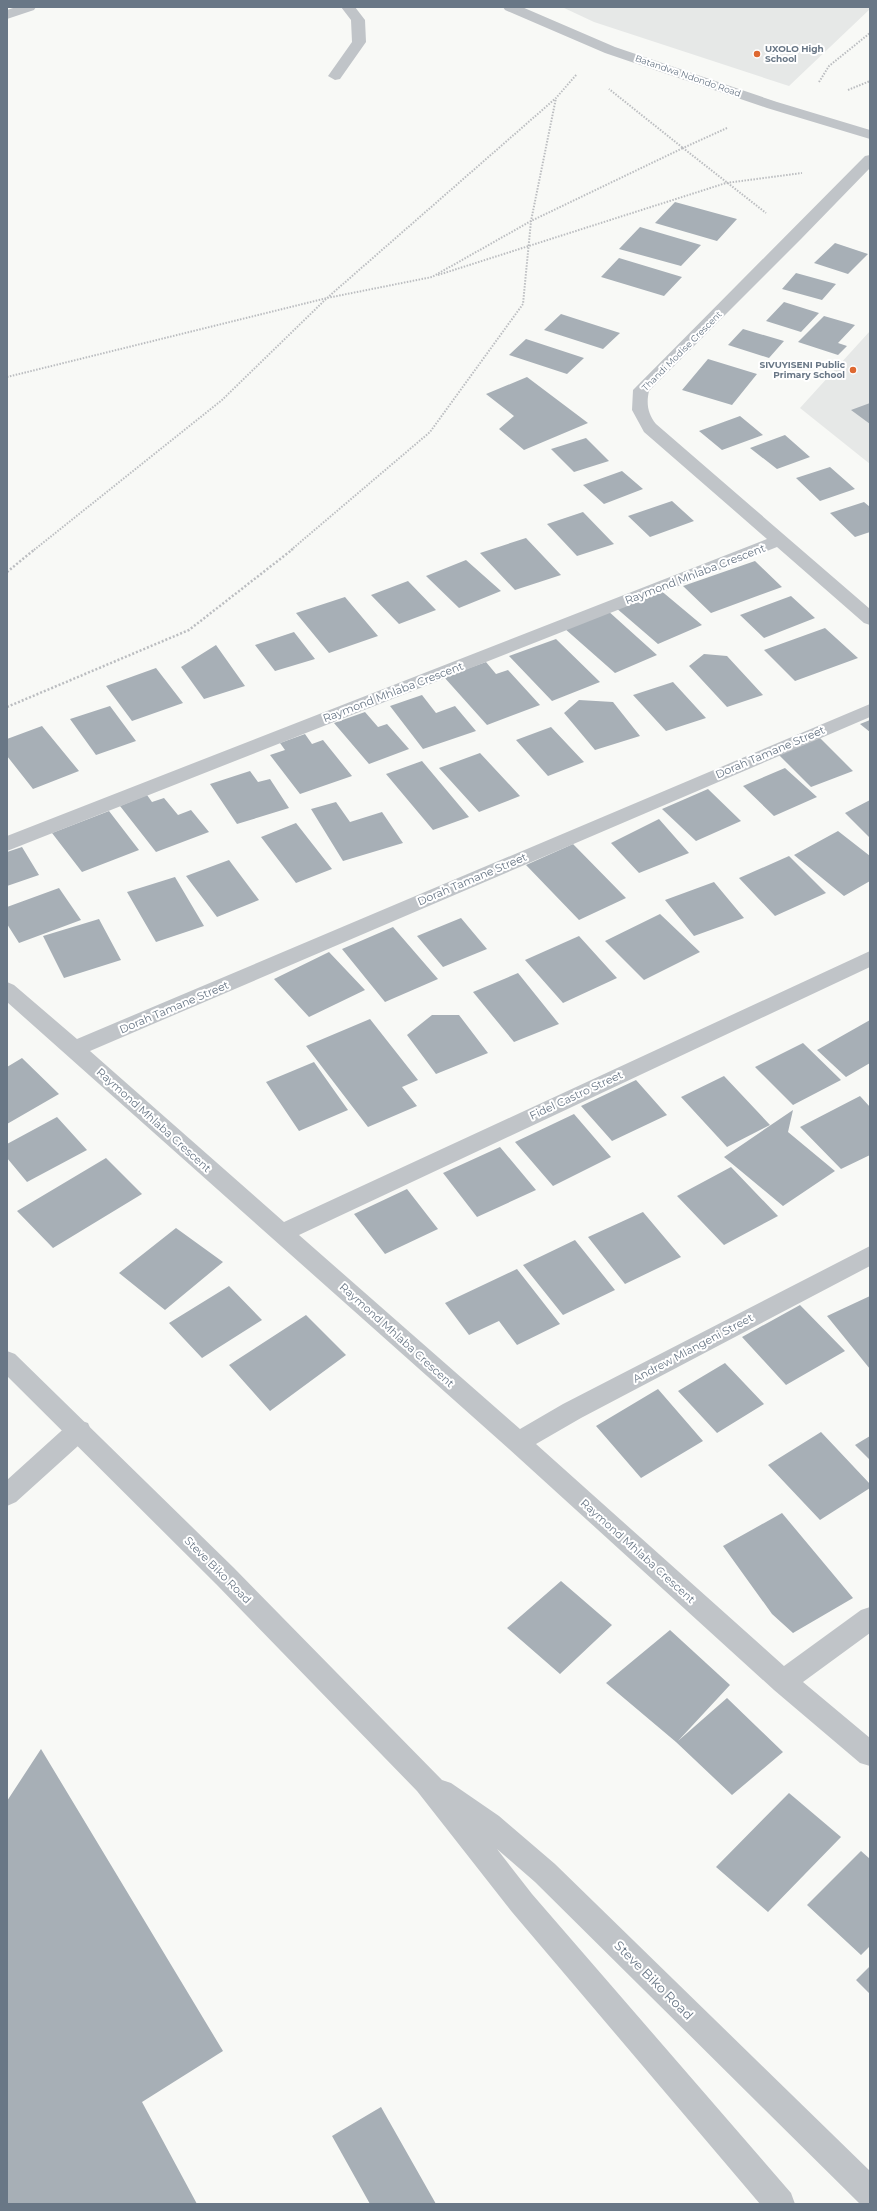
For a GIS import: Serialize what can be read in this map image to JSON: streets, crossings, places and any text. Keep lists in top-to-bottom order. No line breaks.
{"streets":{"street":["Batandwa Ndondo Road","Thandi Modise Crescent","Raymond Mhlaba Crescent","Dorah Tamane Street","Fidel Castro Street","Andrew Mlangeni Street","Steve Biko Road"]},"crossings":[["Thandi Modise Crescent","Raymond Mhlaba Crescent"],["Raymond Mhlaba Crescent","Dorah Tamane Street"],["Raymond Mhlaba Crescent","Fidel Castro Street"],["Raymond Mhlaba Crescent","Andrew Mlangeni Street"]],"places":["UXOLO High School","SIVUYISENI Public Primary School"]}
